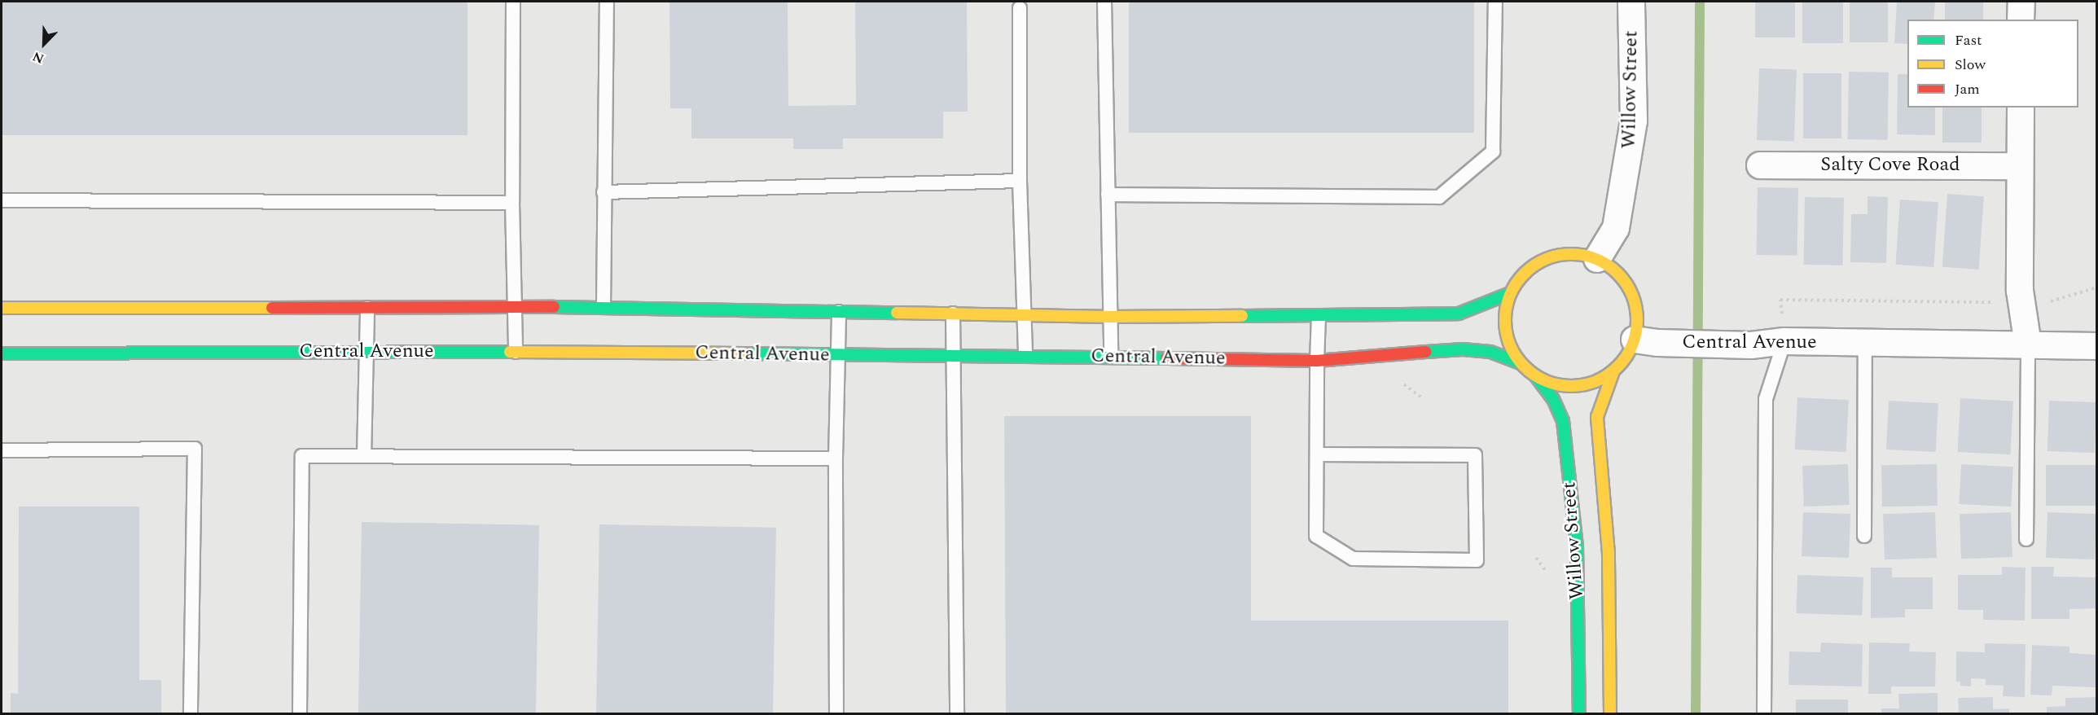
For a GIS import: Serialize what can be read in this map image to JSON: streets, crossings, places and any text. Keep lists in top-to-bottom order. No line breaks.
{"streets":{"street":["Willow Street","Salty Cove Road","Central Avenue"]},"crossings":[["Willow Street","Central Avenue"]],"legend":["Fast","Slow","Jam"],"north":"bottom left"}
